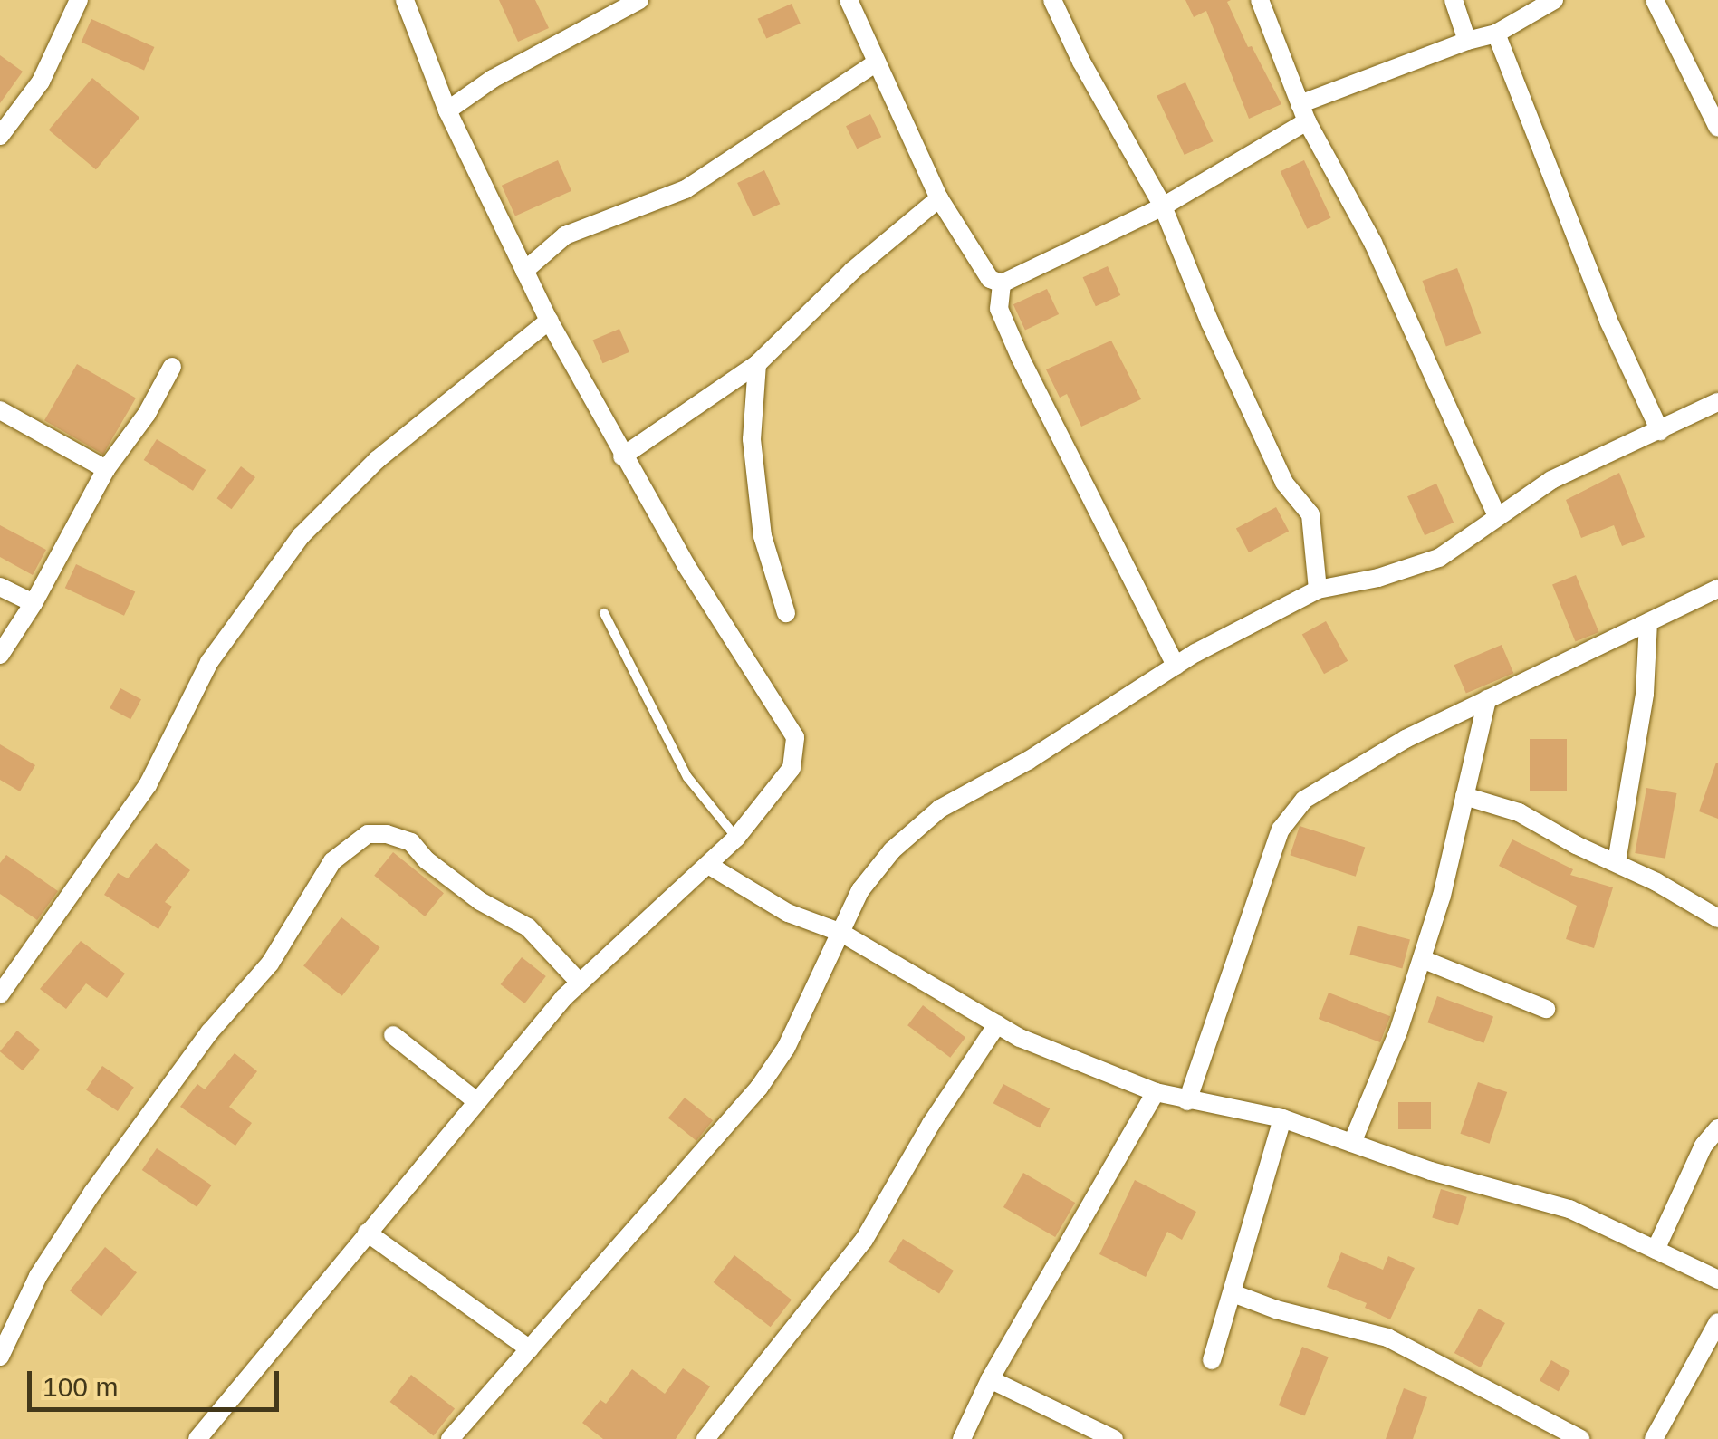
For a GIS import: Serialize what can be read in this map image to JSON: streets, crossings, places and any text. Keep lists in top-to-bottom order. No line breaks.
{"scale_bar":"100 m"}
